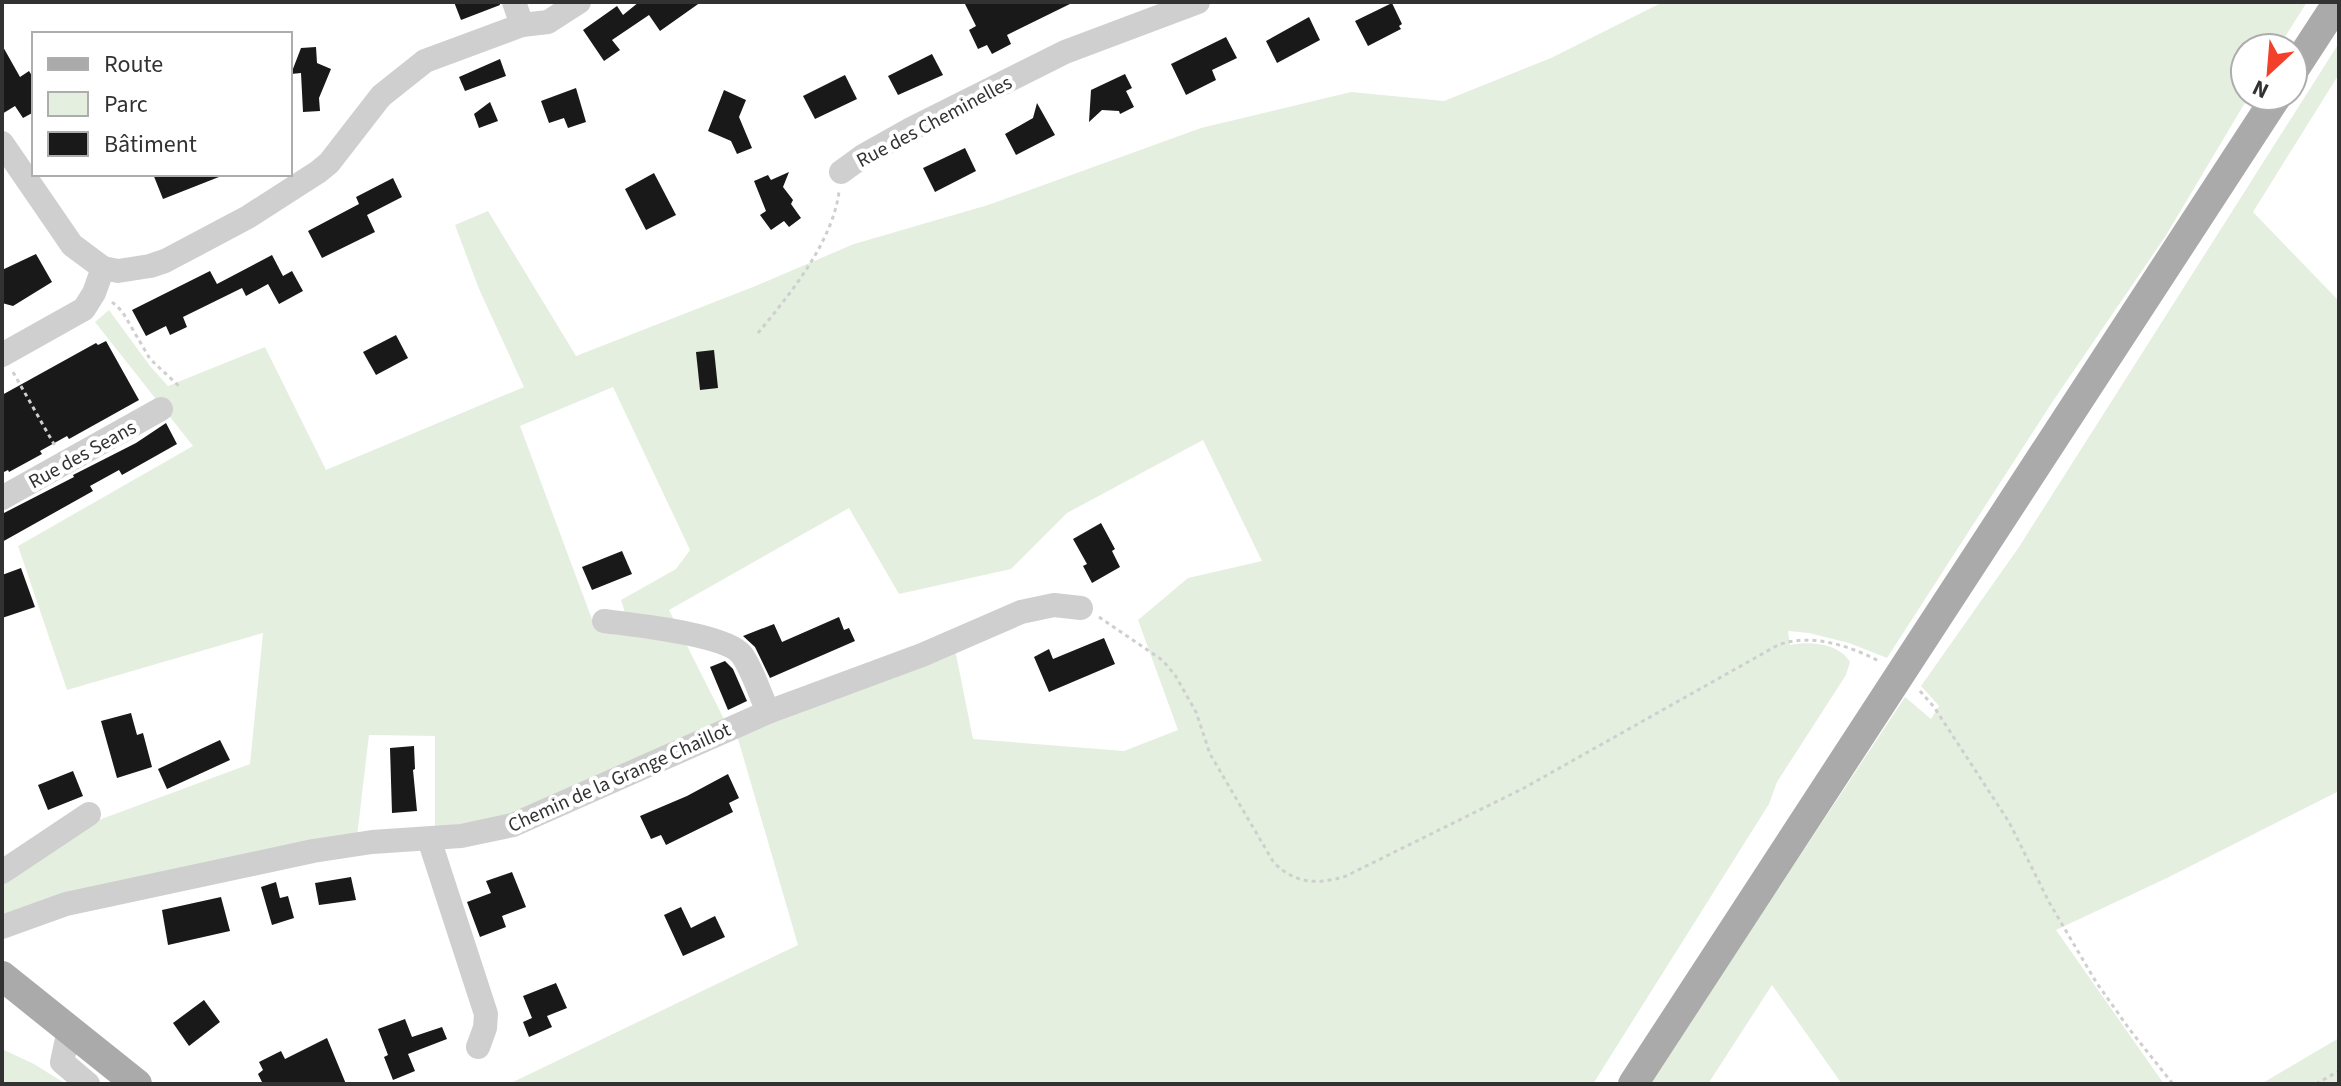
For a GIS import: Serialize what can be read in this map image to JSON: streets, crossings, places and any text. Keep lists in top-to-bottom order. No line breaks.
{"streets":{"street":["Rue des Cheminelles","Rue des Seans","Chemin de la Grange Chaillot"]},"legend":["Route","Parc","Bâtiment"],"north":"bottom left"}
